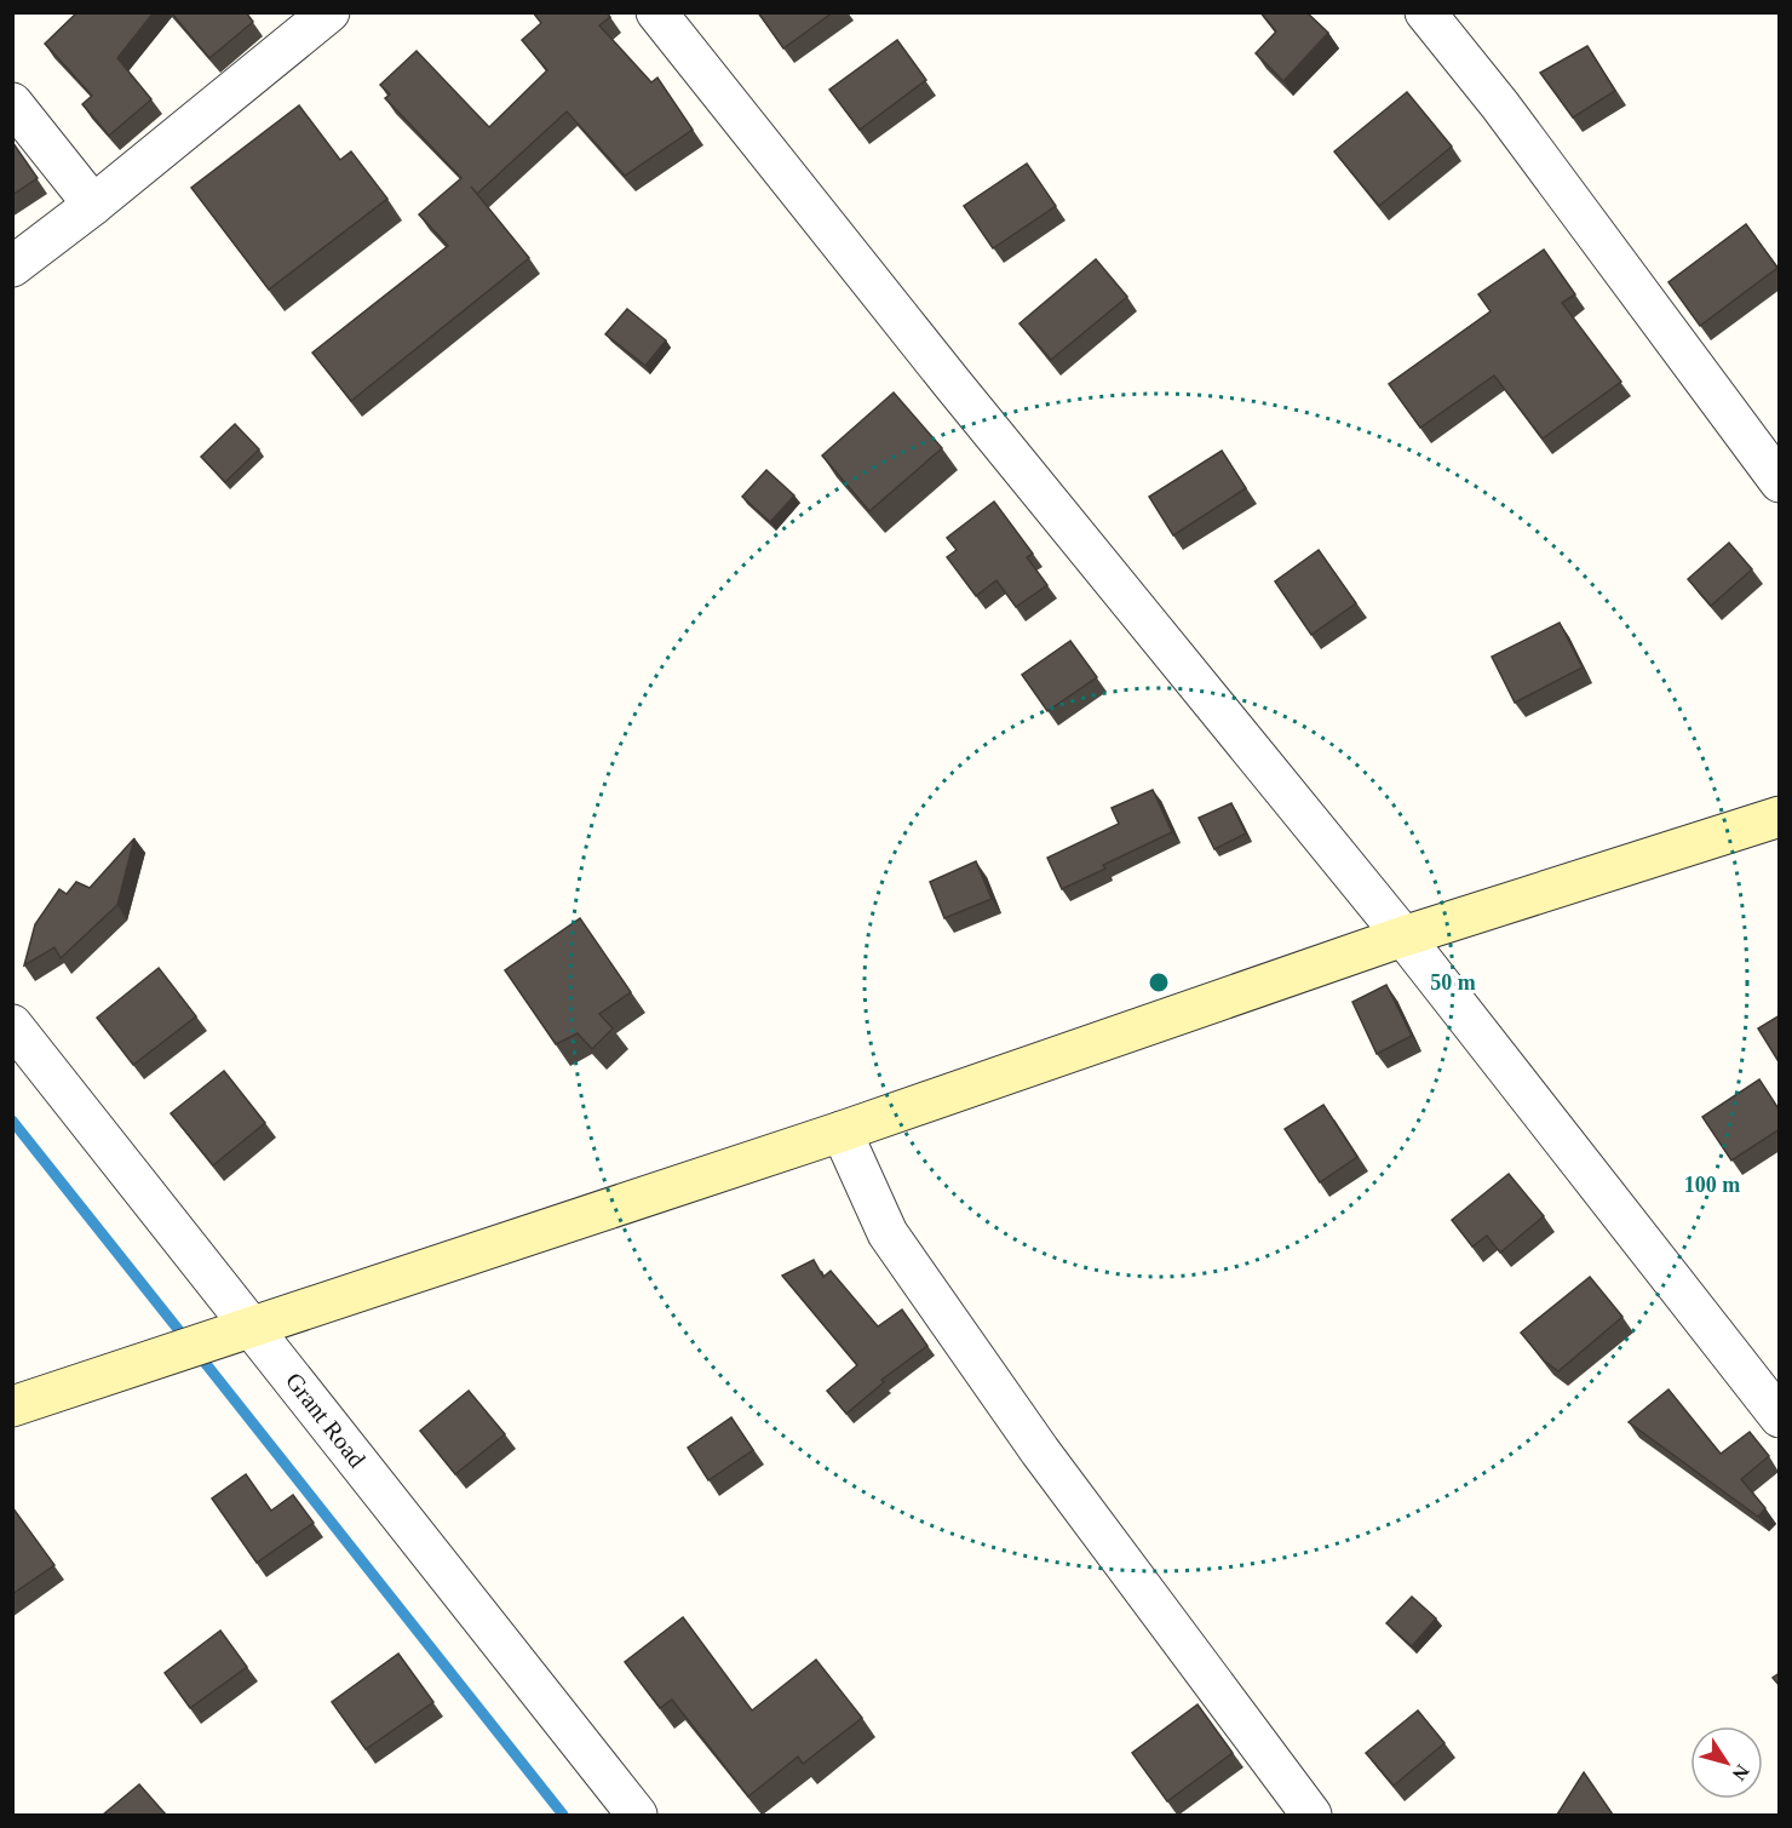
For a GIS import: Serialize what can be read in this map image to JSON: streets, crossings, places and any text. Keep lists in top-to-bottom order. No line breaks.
{"streets":{"street":["Grant Road"]},"north":"bottom right","rings":["50 m","100 m"]}
